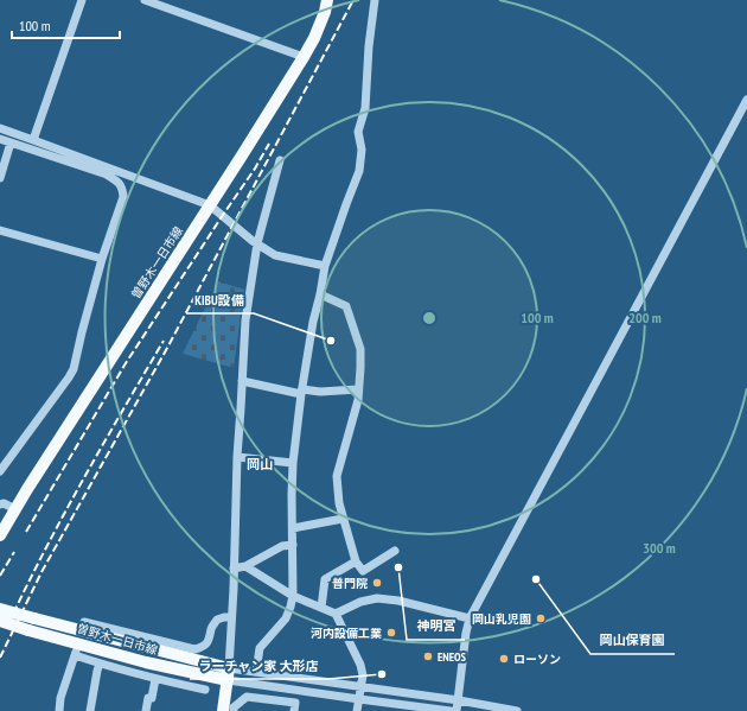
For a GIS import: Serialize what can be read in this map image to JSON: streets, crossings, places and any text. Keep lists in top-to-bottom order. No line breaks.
{"streets":{"main road":["曽野木一日市線"]},"districts":["岡山"],"places":["KIBU設備","神明宮","岡山保育園","普門院","岡山乳児園","河内設備工業","ENEOS","ローソン","ラーチャン家 大形店"],"scale_bar":"100 m","rings":["100 m","200 m","300 m"]}
